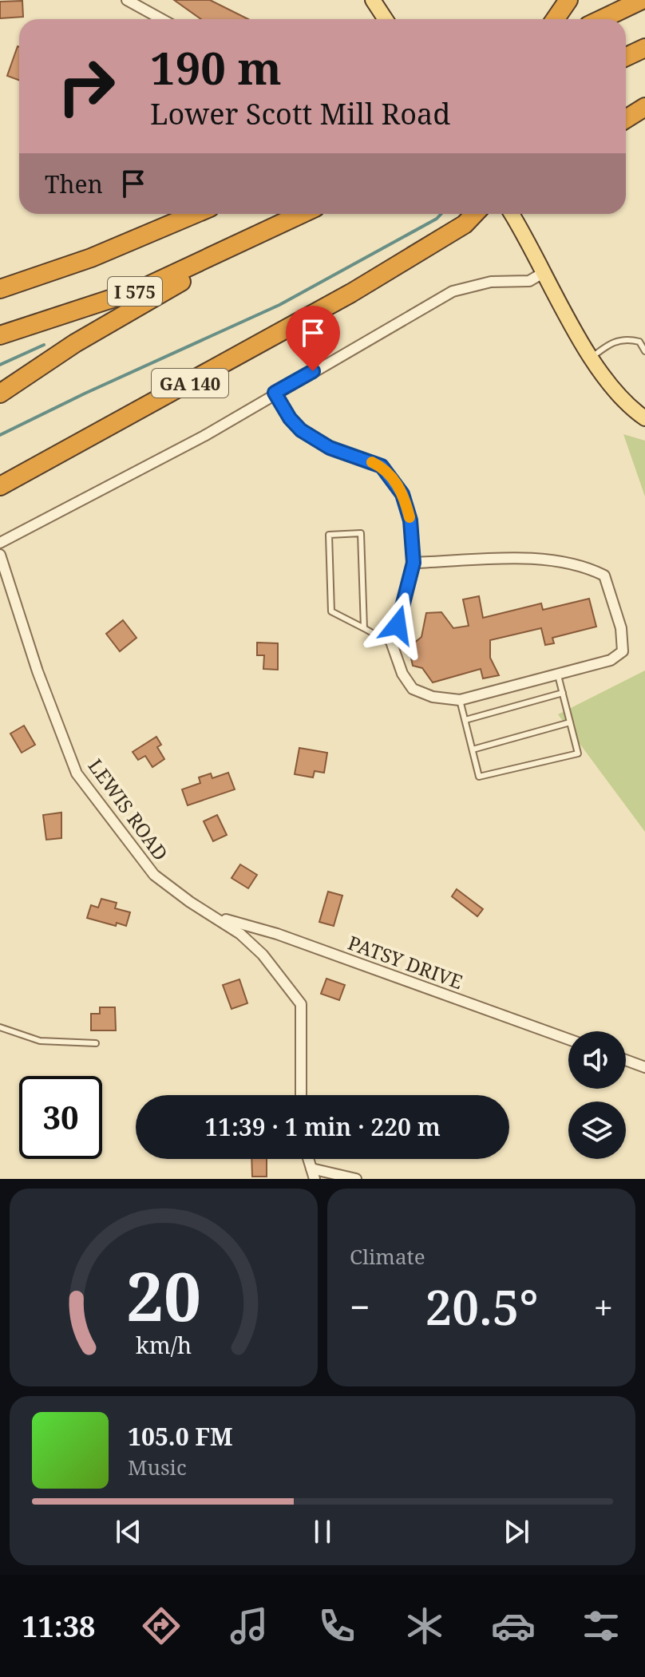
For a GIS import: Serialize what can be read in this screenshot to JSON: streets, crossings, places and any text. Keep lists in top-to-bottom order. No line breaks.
{"streets":{"highway":["I 575","GA 140"],"street":["LEWIS ROAD","PATSY DRIVE"]},"crossings":[["LEWIS ROAD","PATSY DRIVE"]],"page":{"turn":["190 m","Lower Scott Mill Road"],"then":"Then","limit":"30","trip":"11:39 · 1 min · 220 m","tile":"Climate","heat":["−","20.5°","+"],"song":["105.0 FM","Music"],"tabs":"11:38","gauge":["20","km/h"]}}
